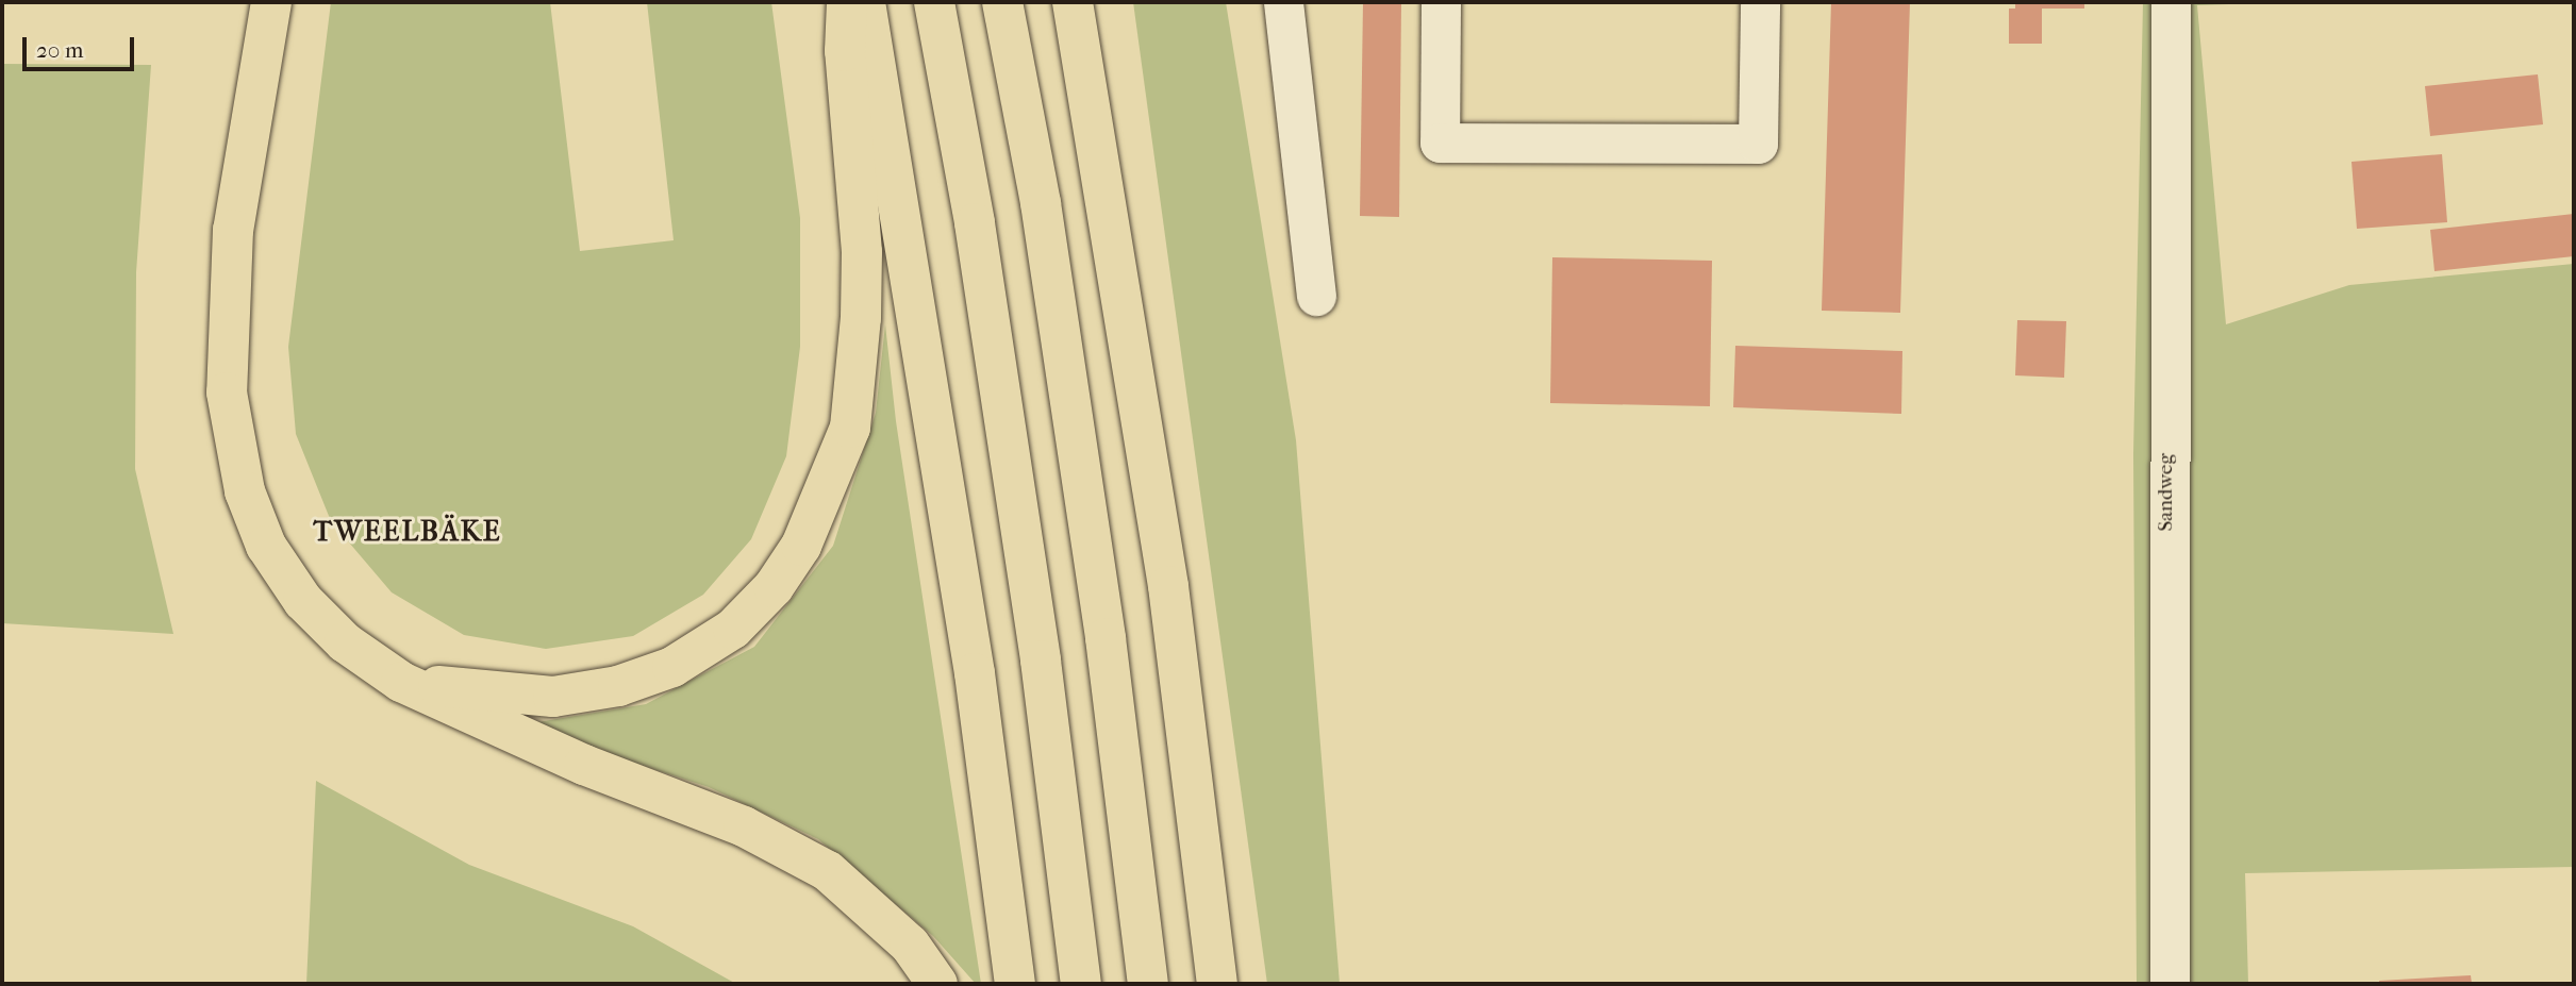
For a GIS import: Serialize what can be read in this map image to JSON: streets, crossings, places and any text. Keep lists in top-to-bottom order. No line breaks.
{"streets":{"street":["Sandweg"]},"districts":["TWEELBÄKE"],"scale_bar":"20 m"}
